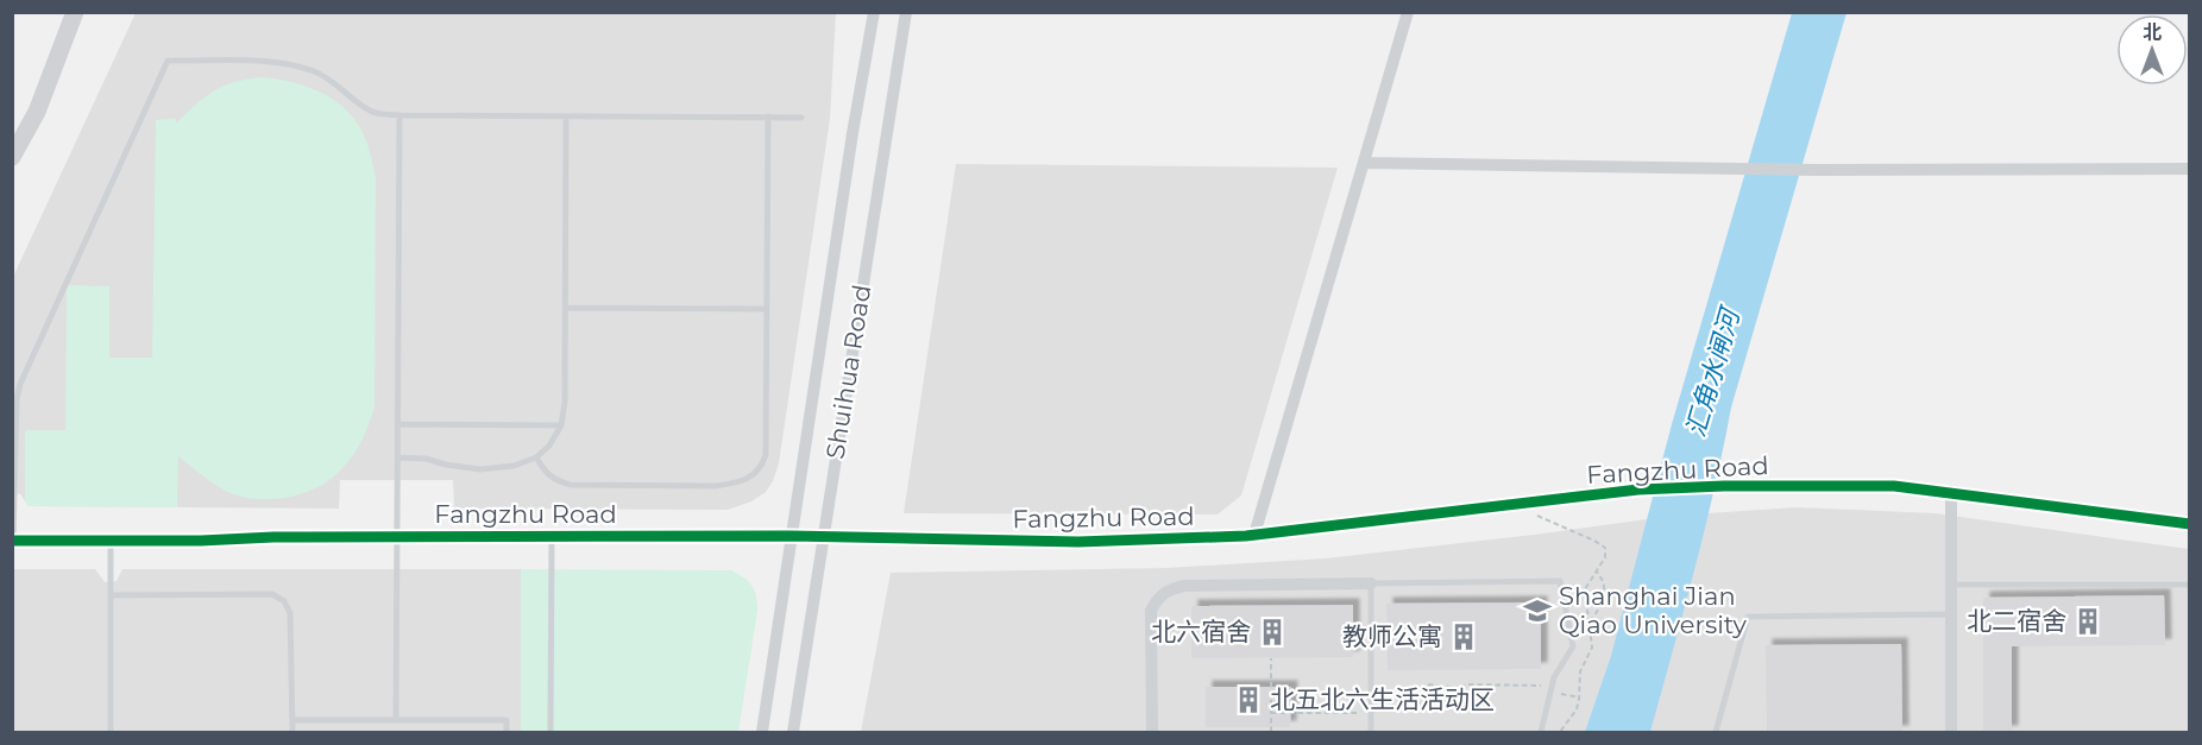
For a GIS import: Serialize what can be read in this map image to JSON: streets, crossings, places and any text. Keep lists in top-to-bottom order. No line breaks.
{"streets":{"street":["Shuihua Road","Fangzhu Road"]},"crossings":[["Shuihua Road","Fangzhu Road"]],"water":["汇角水闸河"],"places":{"school or university":["Shanghai Jian Qiao University"],"building":["北二宿舍","北六宿舍","教师公寓","北五北六生活活动区"]},"north":"top"}
